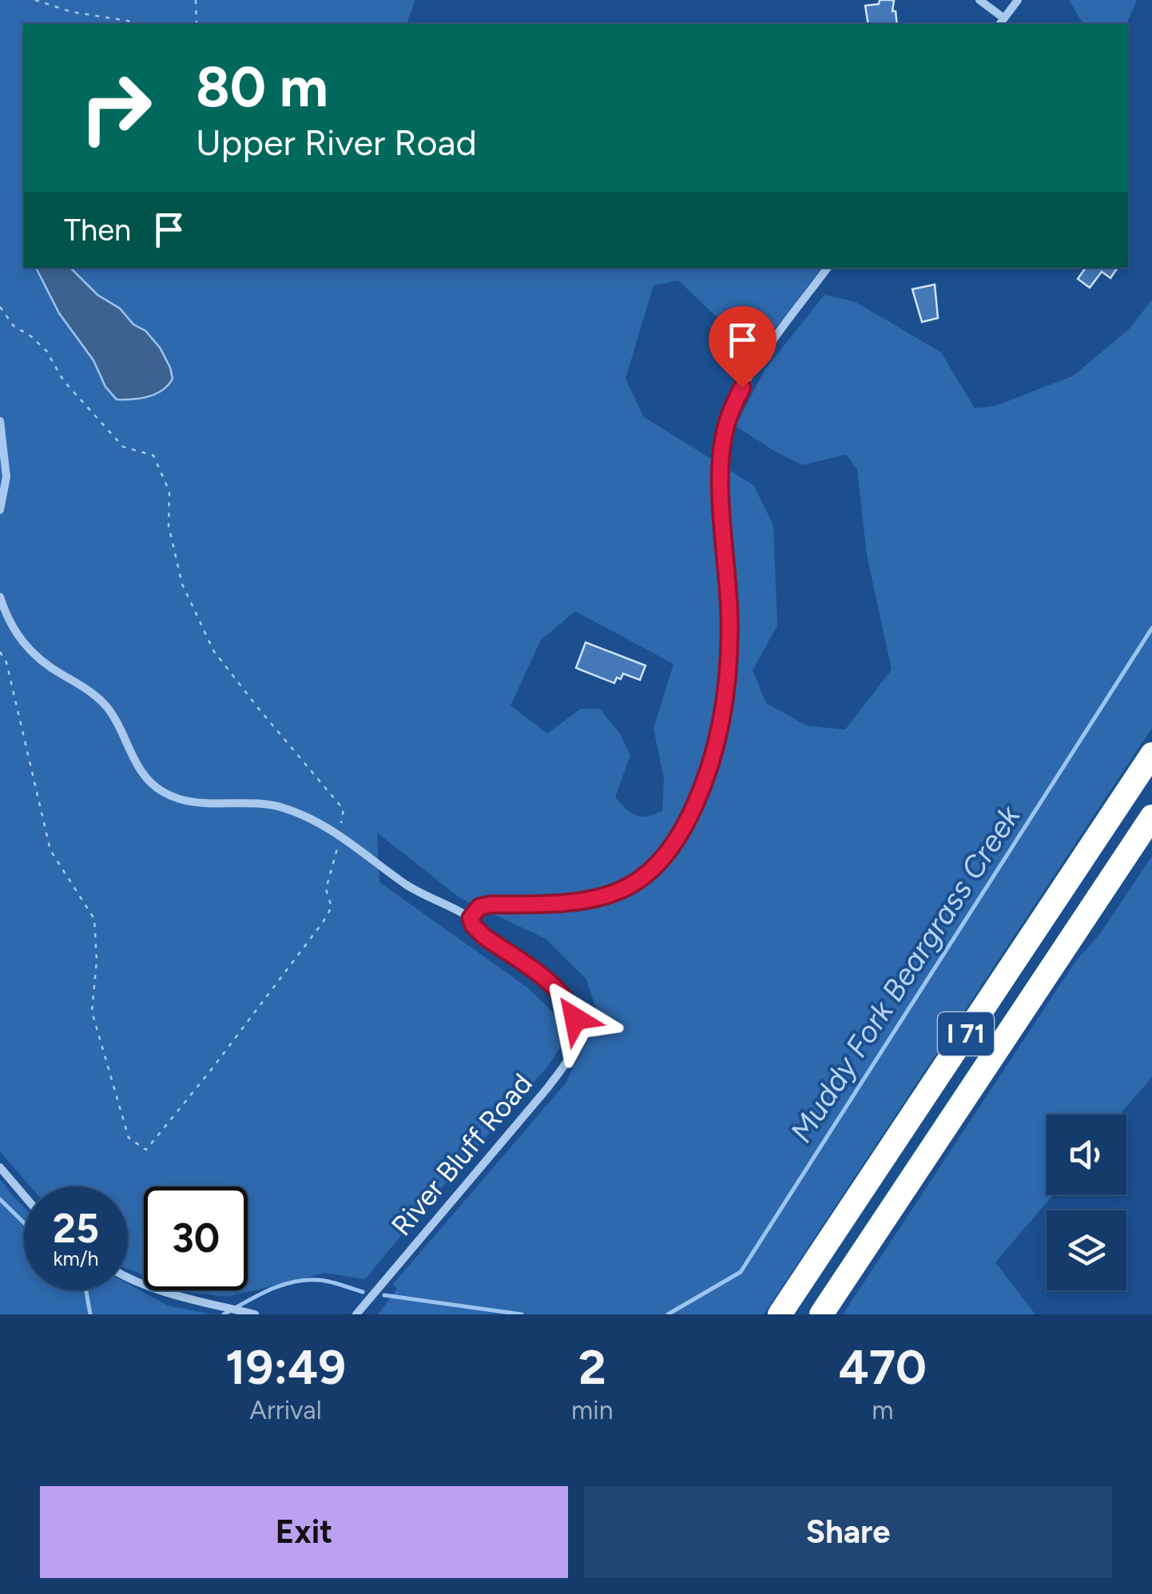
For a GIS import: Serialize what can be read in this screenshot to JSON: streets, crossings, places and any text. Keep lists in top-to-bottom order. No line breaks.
{"streets":{"highway":["I 71"],"street":["River Bluff Road"]},"water":["Muddy Fork Beargrass Creek"],"page":{"turn":["80 m","Upper River Road"],"then":"Then","speed":"25 km/h","limit":"30","eta":["19:49","Arrival","2","min","470","m"],"buttons":["Exit","Share"]}}
